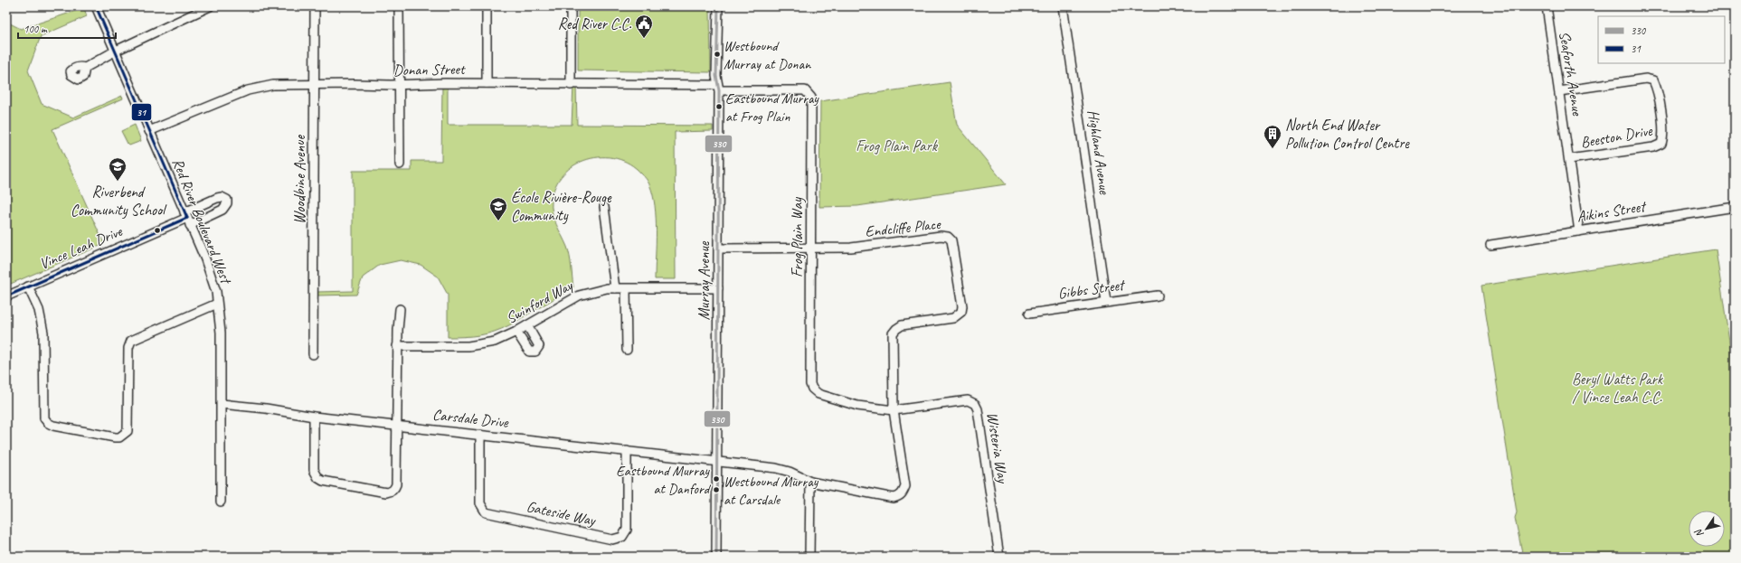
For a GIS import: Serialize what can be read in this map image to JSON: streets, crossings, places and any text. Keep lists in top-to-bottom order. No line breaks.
{"streets":{"street":["Donan Street","Seaforth Avenue","Beeston Drive","Highland Avenue","Woodbine Avenue","Aikins Street","Red River Boulevard West","Endcliffe Place","Frog Plain Way","Vince Leah Drive","Murray Avenue","Gibbs Street","Swinford Way","Carsdale Drive","Wisteria Way","Gateside Way"]},"crossings":[["Donan Street","Woodbine Avenue"],["Donan Street","Red River Boulevard West"],["Donan Street","Frog Plain Way"],["Donan Street","Murray Avenue"],["Seaforth Avenue","Beeston Drive"],["Seaforth Avenue","Aikins Street"],["Highland Avenue","Gibbs Street"],["Red River Boulevard West","Vince Leah Drive"],["Red River Boulevard West","Carsdale Drive"],["Endcliffe Place","Frog Plain Way"],["Endcliffe Place","Murray Avenue"],["Endcliffe Place","Carsdale Drive"],["Endcliffe Place","Wisteria Way"],["Frog Plain Way","Murray Avenue"],["Frog Plain Way","Carsdale Drive"],["Frog Plain Way","Wisteria Way"],["Murray Avenue","Swinford Way"],["Murray Avenue","Carsdale Drive"],["Carsdale Drive","Wisteria Way"],["Carsdale Drive","Gateside Way"]],"parks":["Frog Plain Park","Beryl Watts Park / Vince Leah C.C."],"places":{"public building":["Red River C.C."],"other":["Westbound Murray at Donan","Eastbound Murray at Frog Plain","Eastbound Murray at Danford","Westbound Murray at Carsdale"],"building":["North End Water Pollution Control Centre"],"school or university":["Riverbend Community School","École Rivière-Rouge Community"]},"lines":["transit line 330","transit line 31"],"legend":["330","31"],"scale_bar":"100 m","north":"bottom left"}
